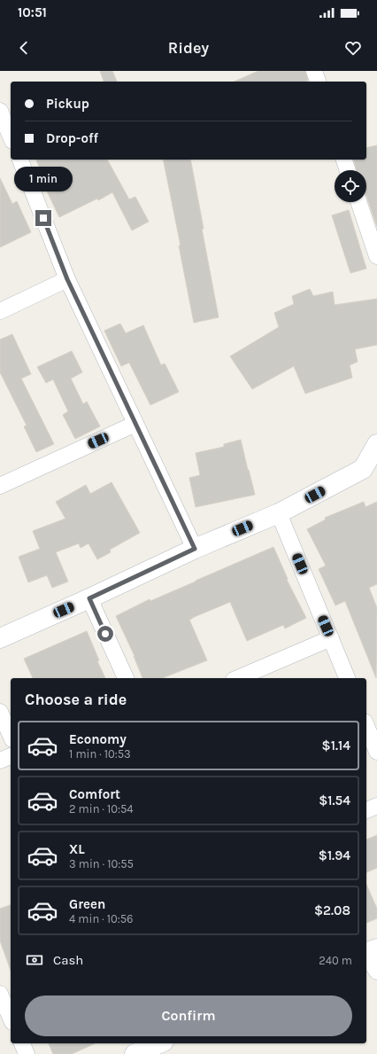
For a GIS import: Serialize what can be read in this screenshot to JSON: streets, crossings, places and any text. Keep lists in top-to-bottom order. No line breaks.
{"page":{"status":"10:51","header":"Ridey","banner":["Pickup","Drop-off"],"bubble":"1 min","heading":"Choose a ride","list":[{"name":"Economy","note":"1 min · 10:53","value":"$1.14"},{"name":"Comfort","note":"2 min · 10:54","value":"$1.54"},{"name":"XL","note":"3 min · 10:55","value":"$1.94"},{"name":"Green","note":"4 min · 10:56","value":"$2.08"}],"pay":["Cash","240 m"],"buttons":"Confirm"}}
